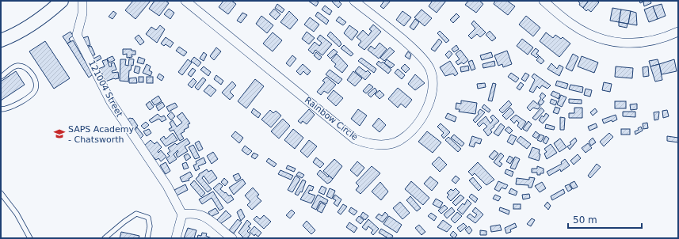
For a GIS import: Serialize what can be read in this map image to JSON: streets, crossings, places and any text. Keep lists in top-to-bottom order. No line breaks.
{"streets":{"street":["121004 Street","Rainbow Circle"]},"places":{"school or university":["SAPS Academy - Chatsworth"]},"scale_bar":"50 m"}
